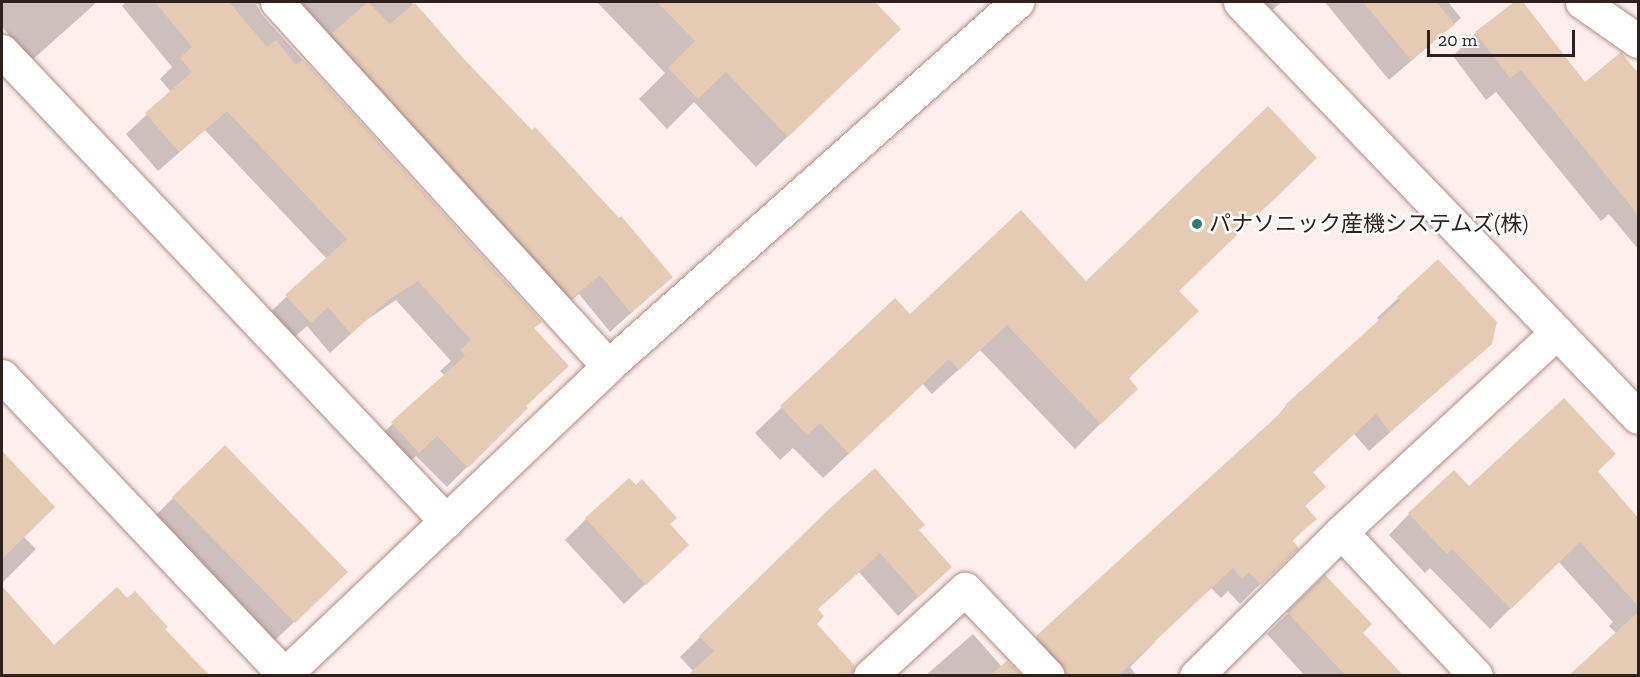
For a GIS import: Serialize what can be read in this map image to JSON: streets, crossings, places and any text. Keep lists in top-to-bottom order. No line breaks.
{"places":["パナソニック産機システムズ(株)"],"scale_bar":"20 m"}
